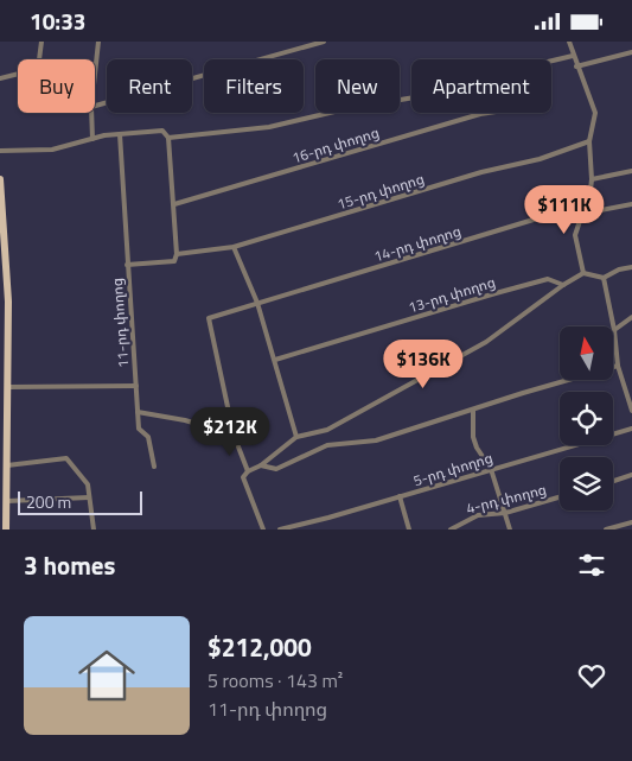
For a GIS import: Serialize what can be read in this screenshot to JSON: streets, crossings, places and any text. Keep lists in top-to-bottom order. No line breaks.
{"streets":{"street":["16-րդ փողոց","15-րդ փողոց","14-րդ փողոց","13-րդ փողոց","11-րդ փողոց","5-րդ փողոց","4-րդ փողոց"]},"crossings":[["15-րդ փողոց","11-րդ փողոց"]],"scale_bar":"200 m","north":"top","page":{"status":"10:33","chip":["Buy","Rent","Filters","New","Apartment"],"price":["$111K","$136K","$212K"],"scale":"200 m","heading":"3 homes","list":[{"name":"$212,000","note":"5 rooms · 143 m² · 11-րդ փողոց"}]}}
